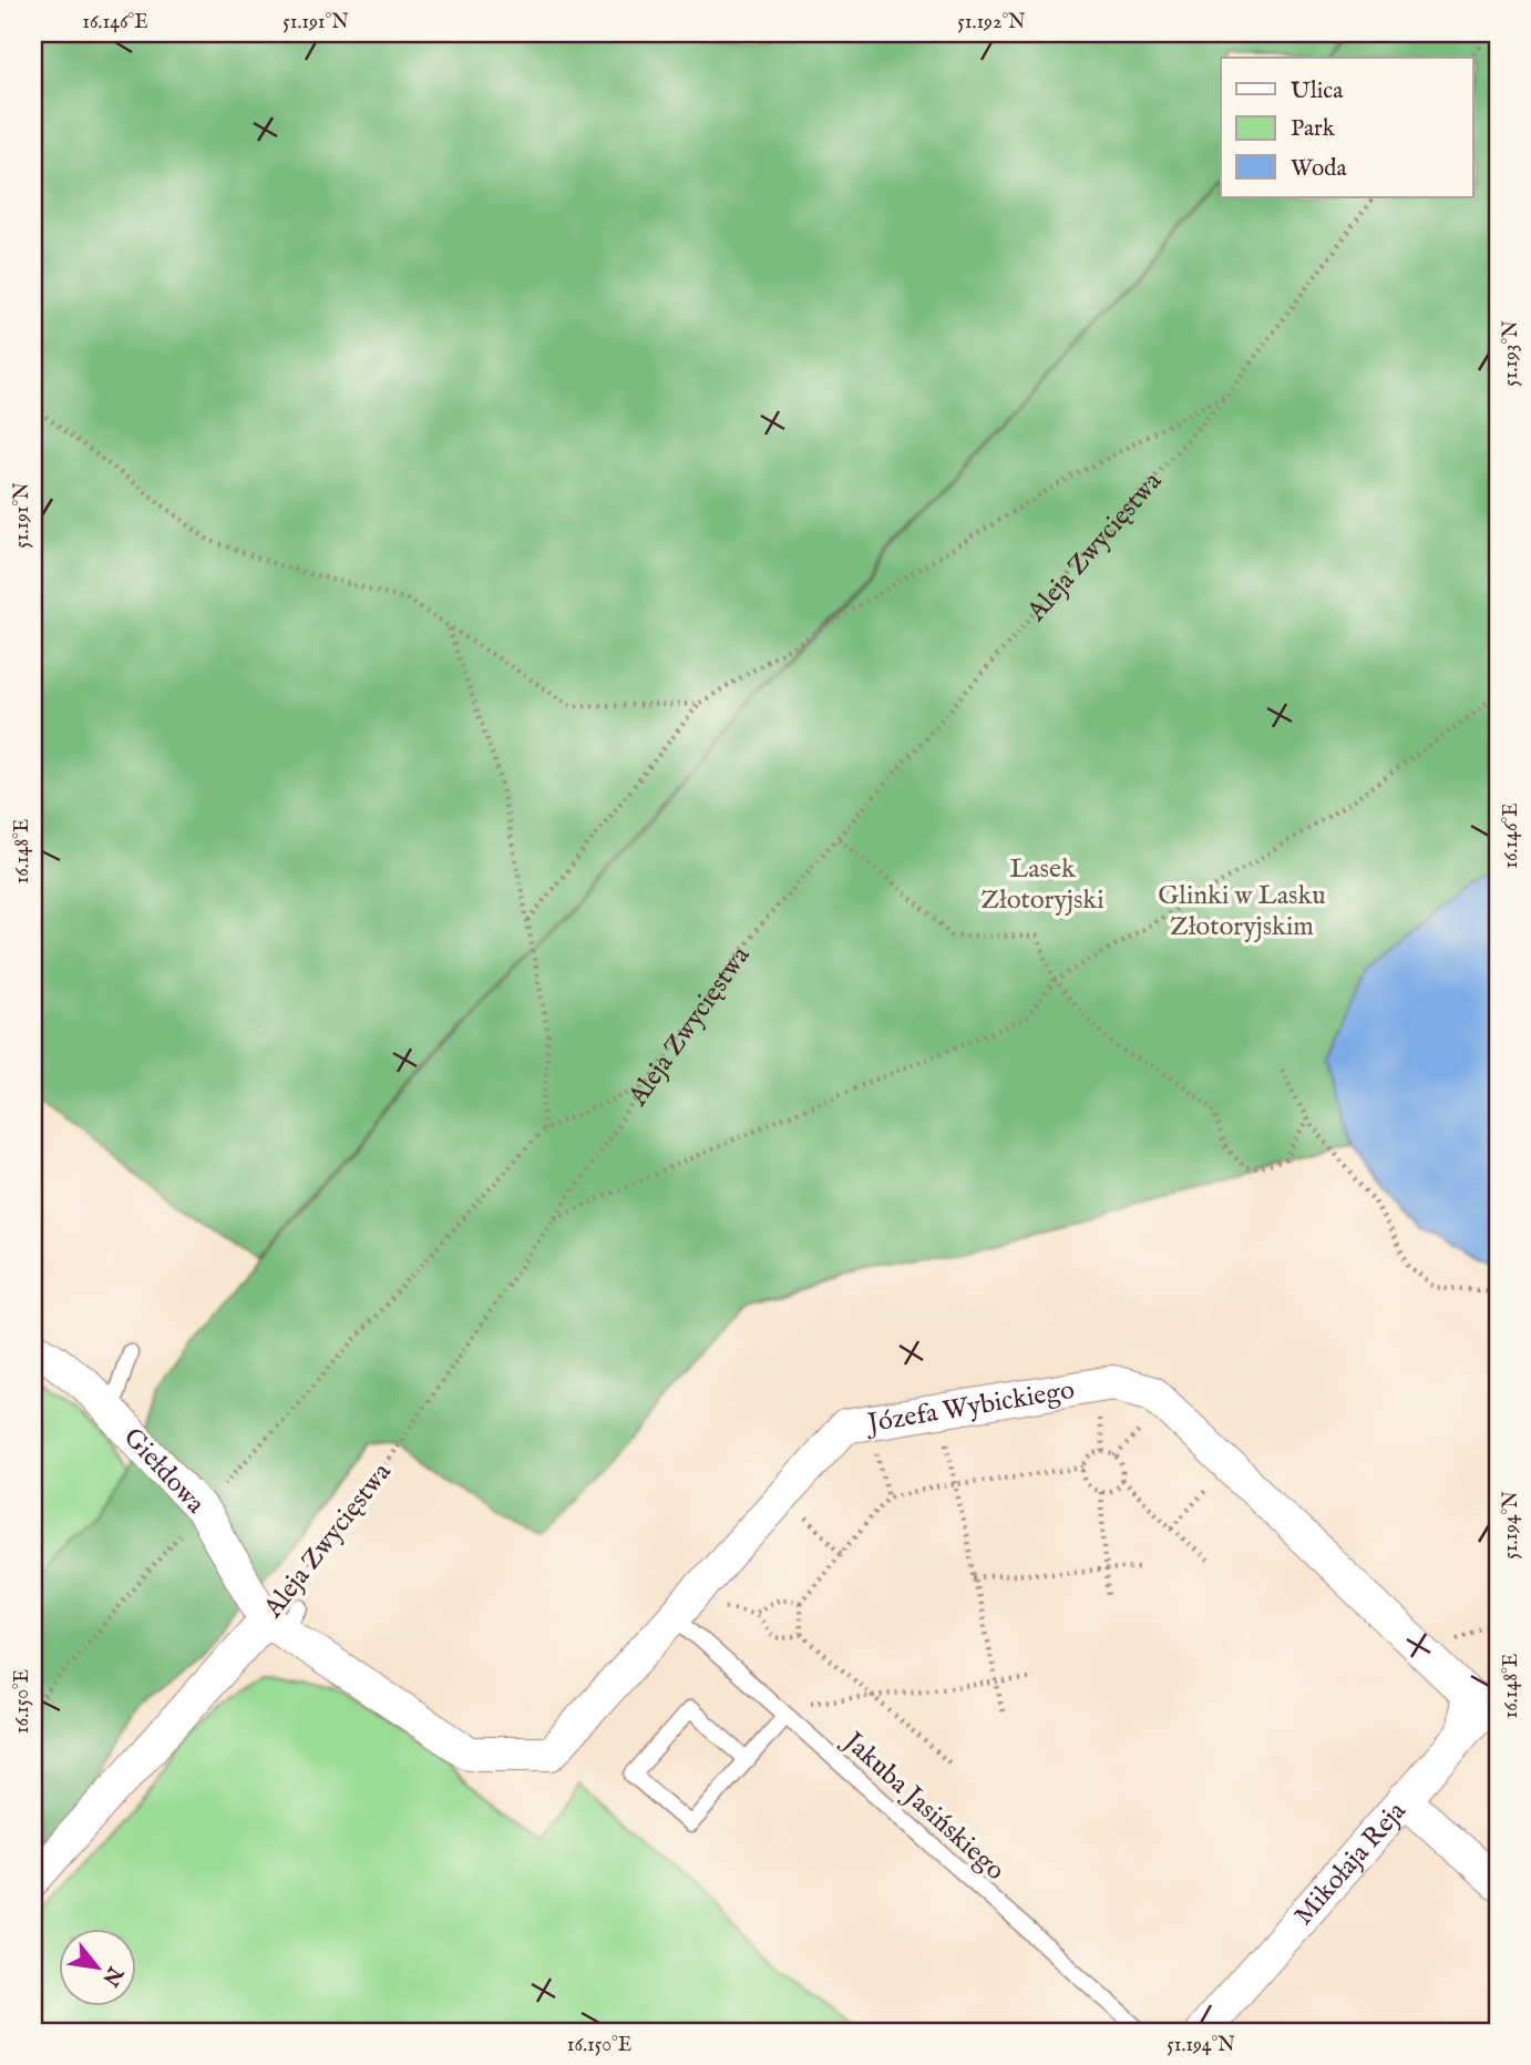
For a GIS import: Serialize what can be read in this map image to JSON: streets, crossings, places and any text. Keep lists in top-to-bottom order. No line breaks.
{"streets":{"street":["Aleja Zwycięstwa","Józefa Wybickiego","Giełdowa","Mikołaja Reja"],"lane":["Jakuba Jasińskiego"]},"crossings":[["Aleja Zwycięstwa","Józefa Wybickiego"],["Aleja Zwycięstwa","Giełdowa"],["Józefa Wybickiego","Giełdowa"],["Józefa Wybickiego","Jakuba Jasińskiego"],["Józefa Wybickiego","Mikołaja Reja"]],"parks":["Lasek Złotoryjski","Glinki w Lasku Złotoryjskim"],"legend":["Ulica","Park","Woda"],"north":"bottom right","coordinates":["16.146°E","51.191°N","51.192°N","51.193°N","16.148°E","51.194°N","16.150°E"]}
